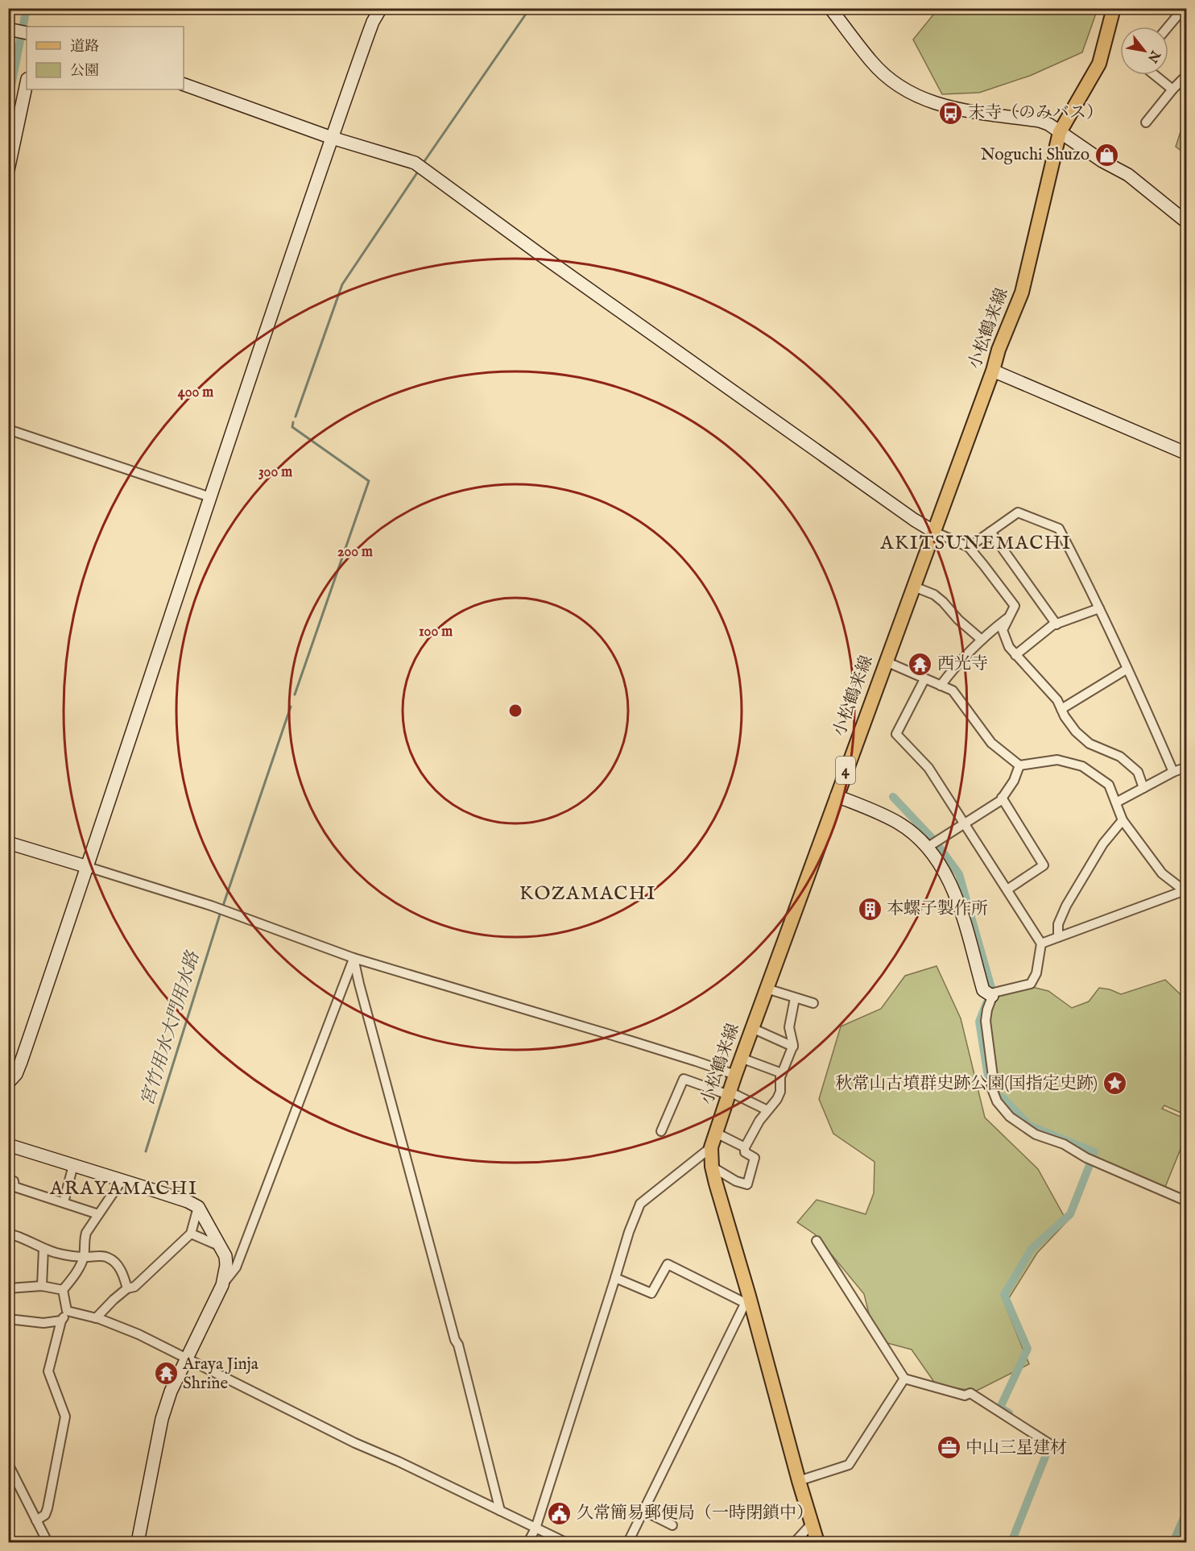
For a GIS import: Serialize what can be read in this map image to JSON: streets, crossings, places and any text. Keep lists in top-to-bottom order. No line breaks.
{"streets":{"main road":["小松鶴来線","4"]},"districts":["AKITSUNEMACHI","KOZAMACHI","ARAYAMACHI"],"water":["宮竹用水大門用水路"],"places":{"bus stop":["末寺（のみバス）"],"shop":["Noguchi Shuzo"],"temple":["西光寺","Araya Jinja Shrine"],"building":["本螺子製作所"],"place":["秋常山古墳群史跡公園(国指定史跡)"],"office":["中山三星建材"],"public building":["久常簡易郵便局（一時閉鎖中）"]},"legend":["道路","公園"],"north":"bottom right","rings":["400 m","300 m","200 m","100 m"]}
